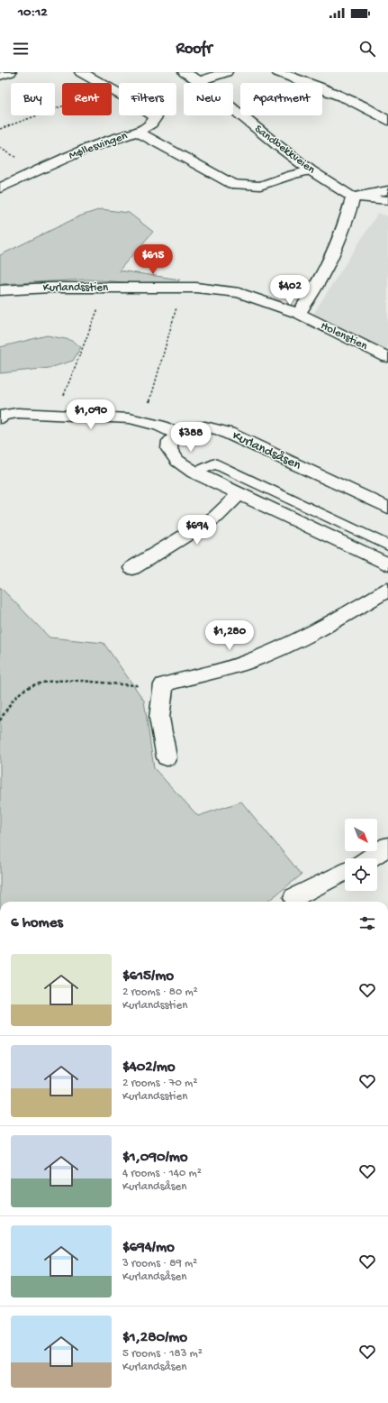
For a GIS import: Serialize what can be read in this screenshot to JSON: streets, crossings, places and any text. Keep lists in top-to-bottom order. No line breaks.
{"streets":{"street":["Møllesvingen","Sandbekkveien","Kurlandsstien","Holenstien","Kurlandsåsen"]},"crossings":[["Kurlandsstien","Holenstien"]],"north":"bottom right","page":{"status":"10:12","header":"Roofr","chip":["Buy","Rent","Filters","New","Apartment"],"price":["$615","$402","$1,090","$388","$694","$1,280"],"heading":"6 homes","list":[{"name":"$615/mo","note":"2 rooms · 80 m² · Kurlandsstien"},{"name":"$402/mo","note":"2 rooms · 70 m² · Kurlandsstien"},{"name":"$1,090/mo","note":"4 rooms · 140 m² · Kurlandsåsen"},{"name":"$694/mo","note":"3 rooms · 89 m² · Kurlandsåsen"},{"name":"$1,280/mo","note":"5 rooms · 183 m² · Kurlandsåsen"}]}}
